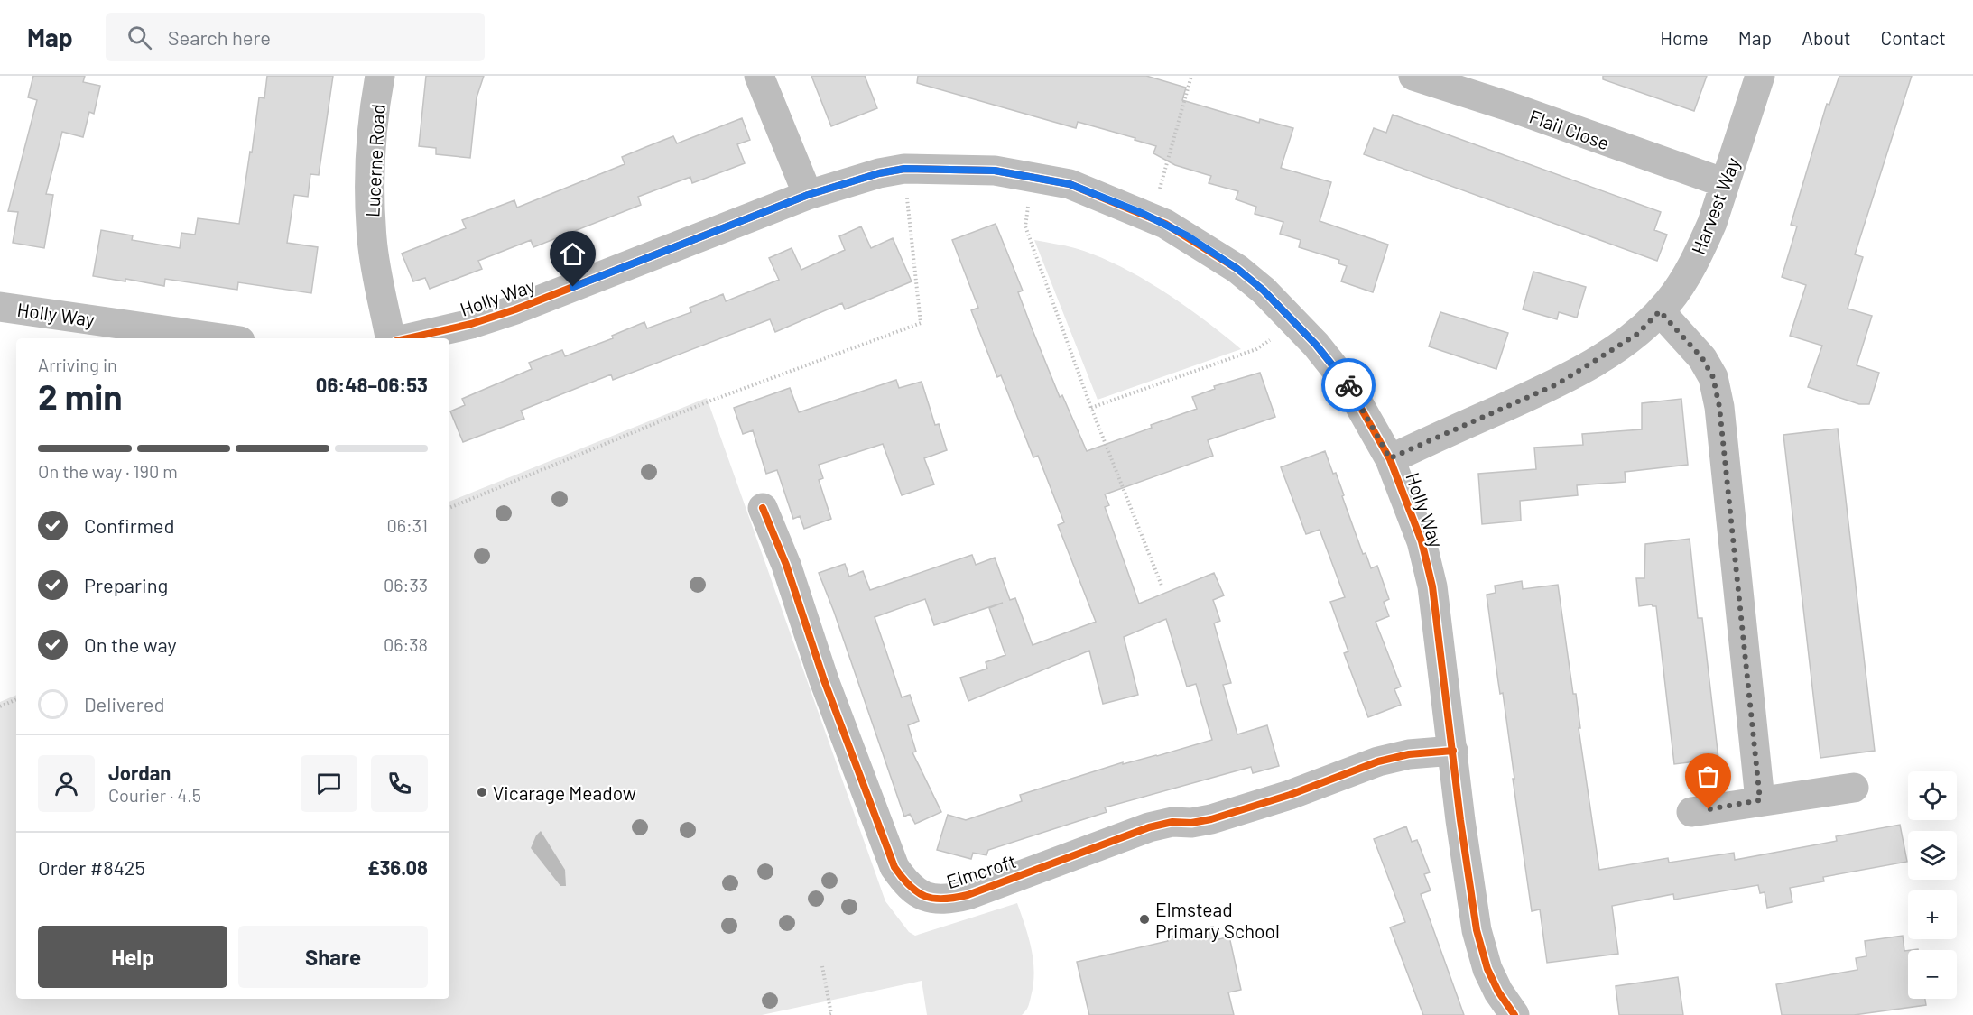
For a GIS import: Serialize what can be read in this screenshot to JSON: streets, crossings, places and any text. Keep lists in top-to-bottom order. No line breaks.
{"streets":{"street":["Flail Close","Lucerne Road","Harvest Way","Holly Way","Elmcroft"]},"crossings":[["Flail Close","Harvest Way"],["Harvest Way","Holly Way"],["Holly Way","Elmcroft"]],"places":["Vicarage Meadow","Elmstead Primary School"],"page":{"header":"Map","search":"Search here","nav":["Home","Map","About","Contact"],"heading":["2 min","Arriving in","06:48–06:53"],"panel":["Jordan","Courier · 4.5","Order #8425","£36.08"],"bar":"On the way · 190 m","list":[["Confirmed","06:31"],["Preparing","06:33"],["On the way","06:38"],"Delivered"],"map_buttons":["+","−"],"buttons":["Help","Share"]}}
